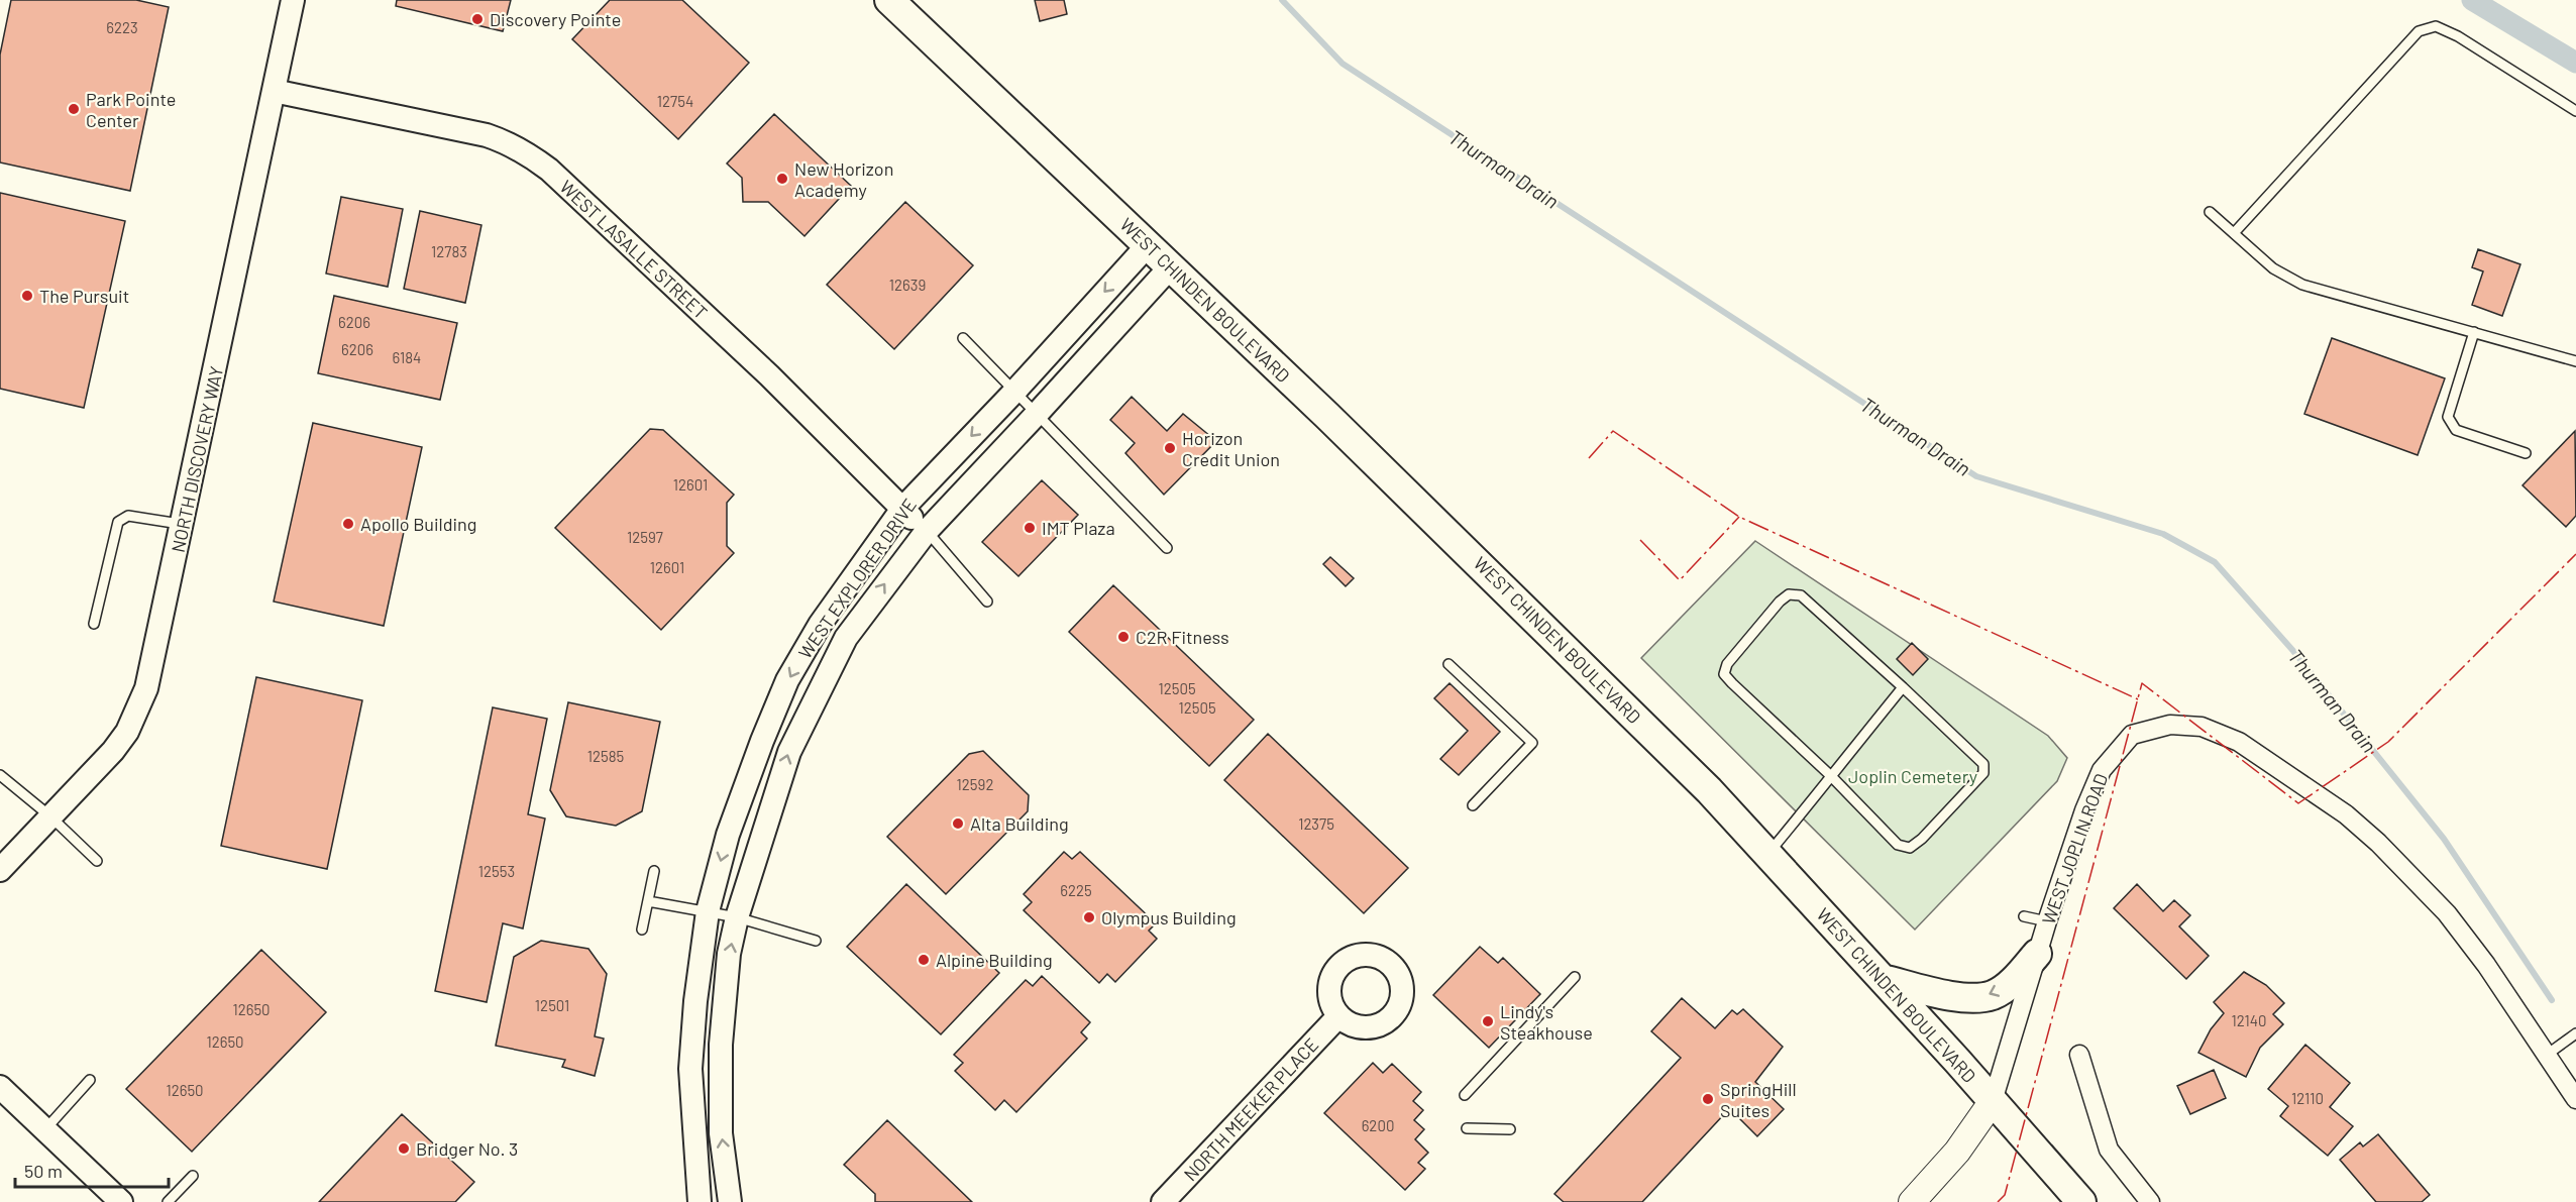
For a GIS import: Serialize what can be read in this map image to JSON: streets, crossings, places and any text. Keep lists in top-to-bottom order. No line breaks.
{"streets":{"main road":["WEST CHINDEN BOULEVARD"],"street":["WEST LASALLE STREET","NORTH DISCOVERY WAY","WEST EXPLORER DRIVE","WEST JOPLIN ROAD","NORTH MEEKER PLACE"]},"crossings":[["WEST LASALLE STREET","NORTH DISCOVERY WAY"],["WEST LASALLE STREET","WEST EXPLORER DRIVE"],["WEST CHINDEN BOULEVARD","WEST EXPLORER DRIVE"],["WEST CHINDEN BOULEVARD","WEST JOPLIN ROAD"]],"water":["Thurman Drain"],"parks":["Joplin Cemetery"],"places":["Discovery Pointe","Park Pointe Center","New Horizon Academy","The Pursuit","Horizon Credit Union","Apollo Building","IMT Plaza","C2R Fitness","Alta Building","Olympus Building","Alpine Building","Lindy's Steakhouse","SpringHill Suites","Bridger No. 3"],"house_numbers":["6223","12754","12783","12639","6206","6206","6184","12601","12597","12601","12505","12505","12585","12592","12375","12553","6225","12501","12650","12140","12650","12650","12110","6200"],"scale_bar":"50 m"}
